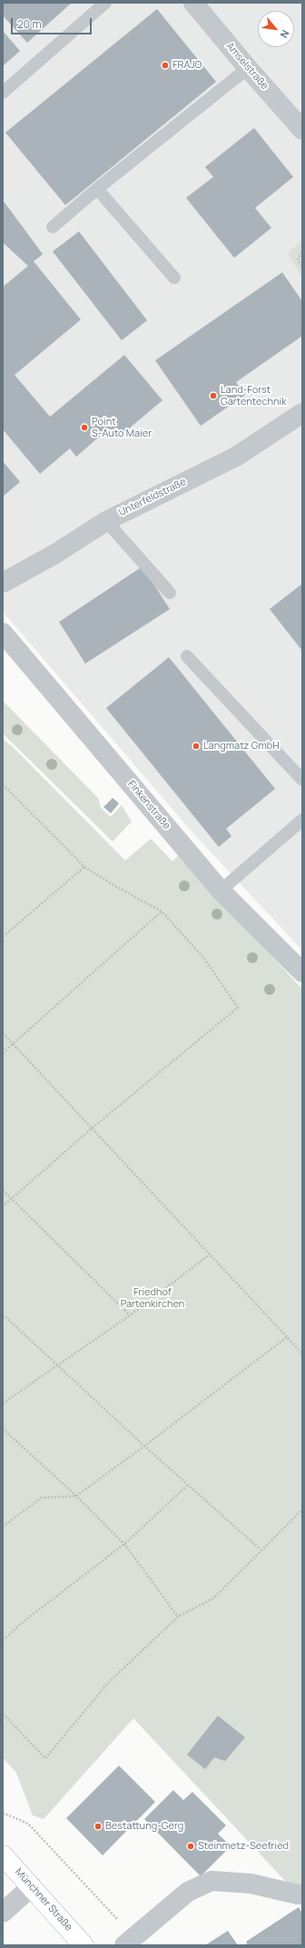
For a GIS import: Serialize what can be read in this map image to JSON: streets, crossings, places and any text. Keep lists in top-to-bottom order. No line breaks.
{"streets":{"main road":["Münchner Straße"],"street":["Amselstraße","Unterfeldstraße","Finkenstraße"]},"parks":["Friedhof Partenkirchen"],"places":["FRAJO","Land-Forst Gartentechnik","Point S-Auto Maier","Langmatz GmbH","Bestattung-Gerg","Steinmetz-Seefried"],"scale_bar":"20 m","north":"bottom right"}
